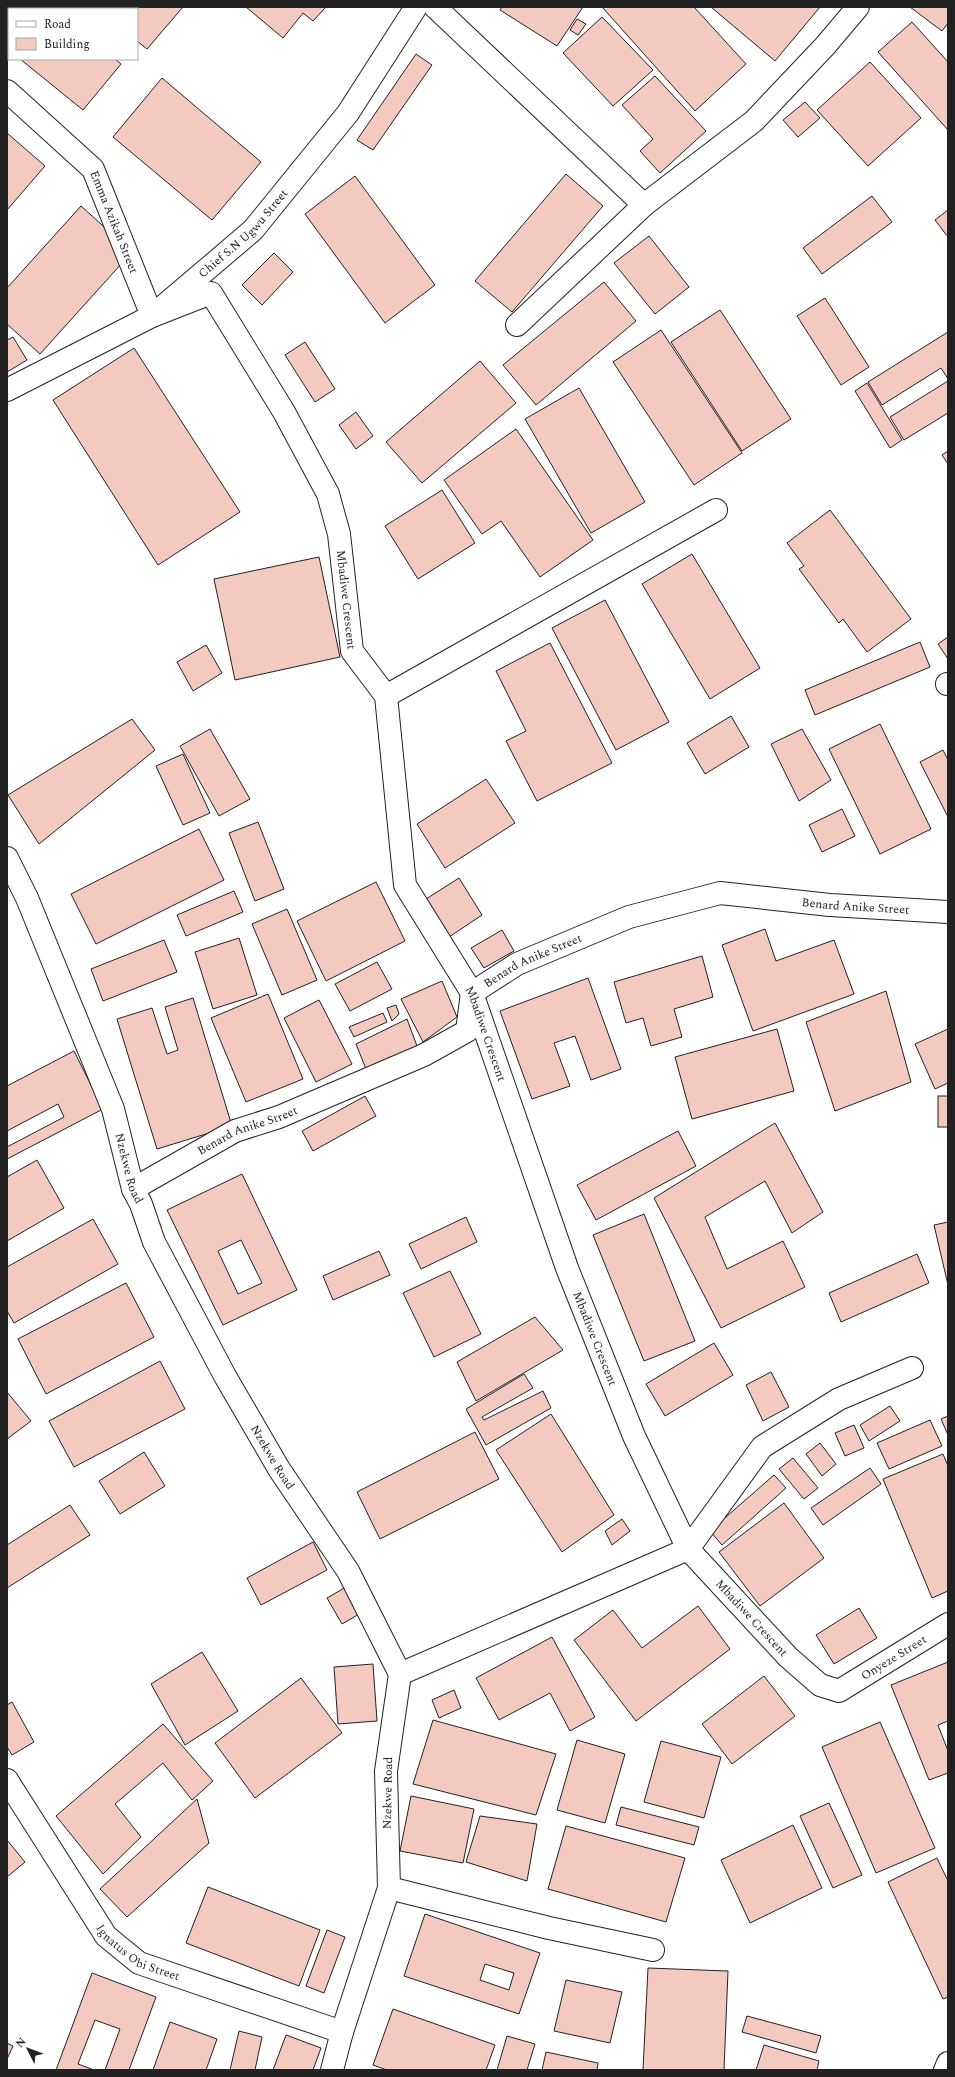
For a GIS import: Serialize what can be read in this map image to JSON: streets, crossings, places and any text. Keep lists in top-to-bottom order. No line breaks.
{"streets":{"street":["Emma Azikah Street","Chief S.N Ugwu Street","Mbadiwe Crescent","Benard Anike Street","Nzekwe Road","Onyeze Street","Ignatus Obi Street"]},"crossings":[["Emma Azikah Street","Chief S.N Ugwu Street"],["Emma Azikah Street","Mbadiwe Crescent"],["Chief S.N Ugwu Street","Mbadiwe Crescent"],["Mbadiwe Crescent","Benard Anike Street"],["Mbadiwe Crescent","Onyeze Street"],["Benard Anike Street","Nzekwe Road"],["Nzekwe Road","Ignatus Obi Street"]],"legend":["Road","Building"],"north":"top left"}
